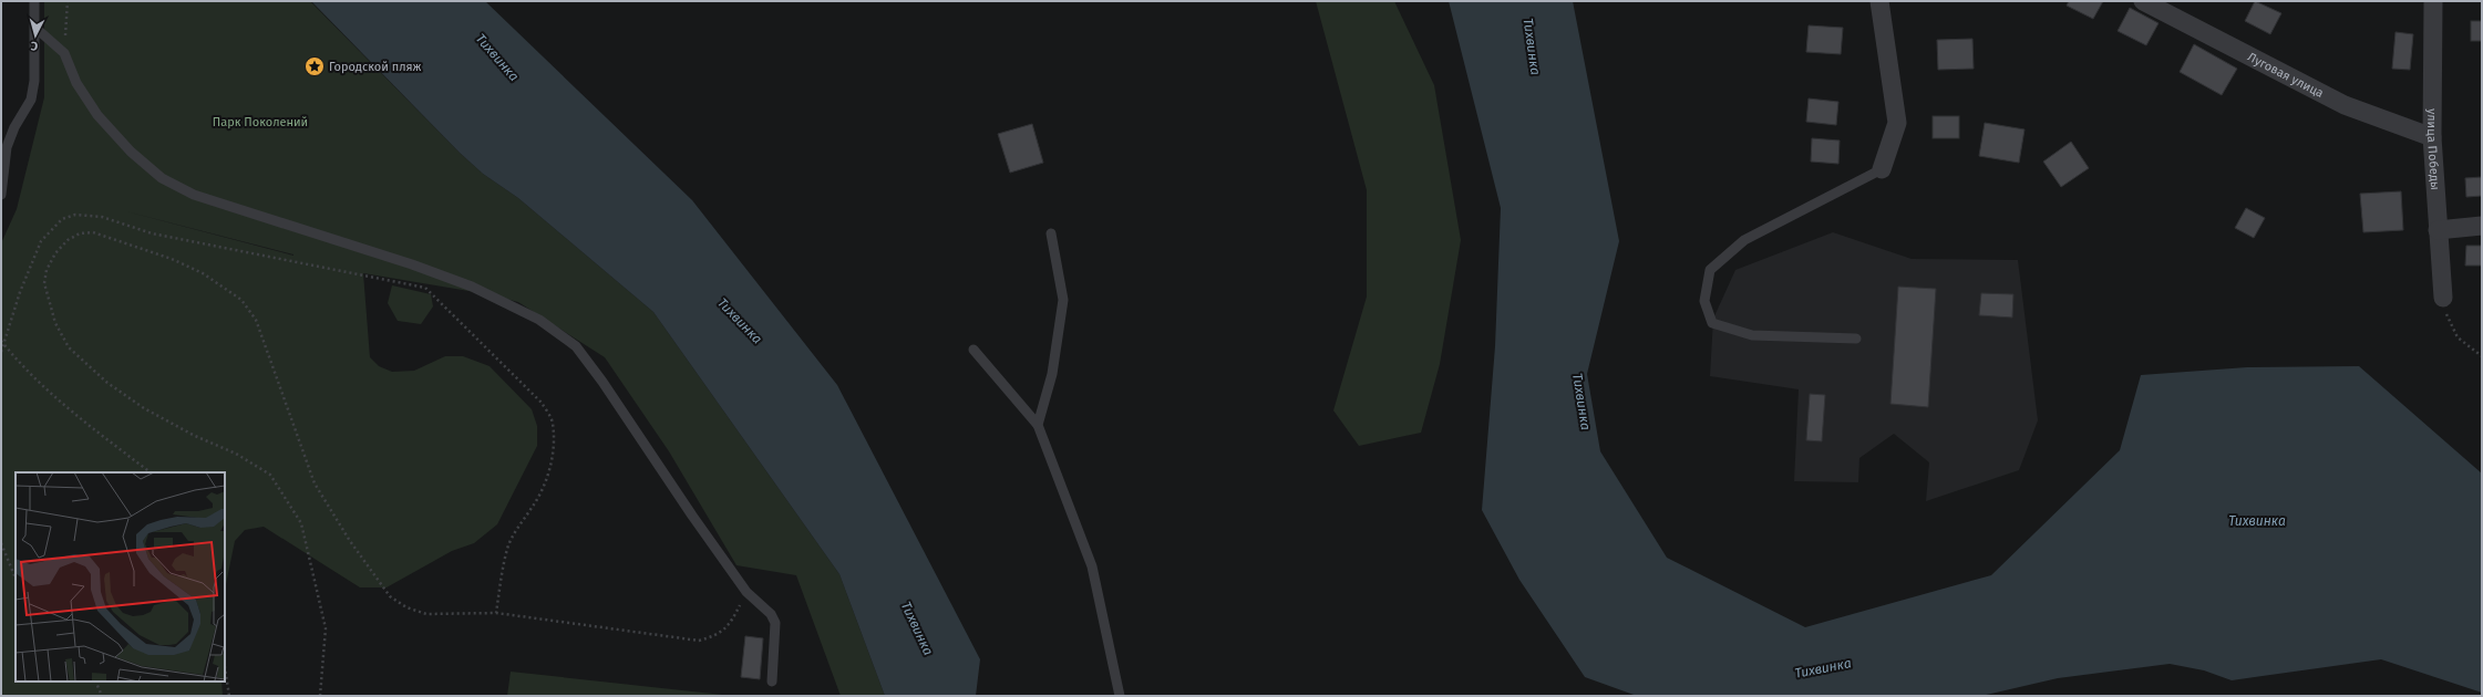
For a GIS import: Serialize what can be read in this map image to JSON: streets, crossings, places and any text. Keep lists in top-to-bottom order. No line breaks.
{"streets":{"street":["Луговая улица","улица Победы"]},"crossings":[["Луговая улица","улица Победы"]],"water":["Тихвинка"],"parks":["Парк Поколений"],"places":{"place":["Городской пляж"]},"north":"bottom"}
